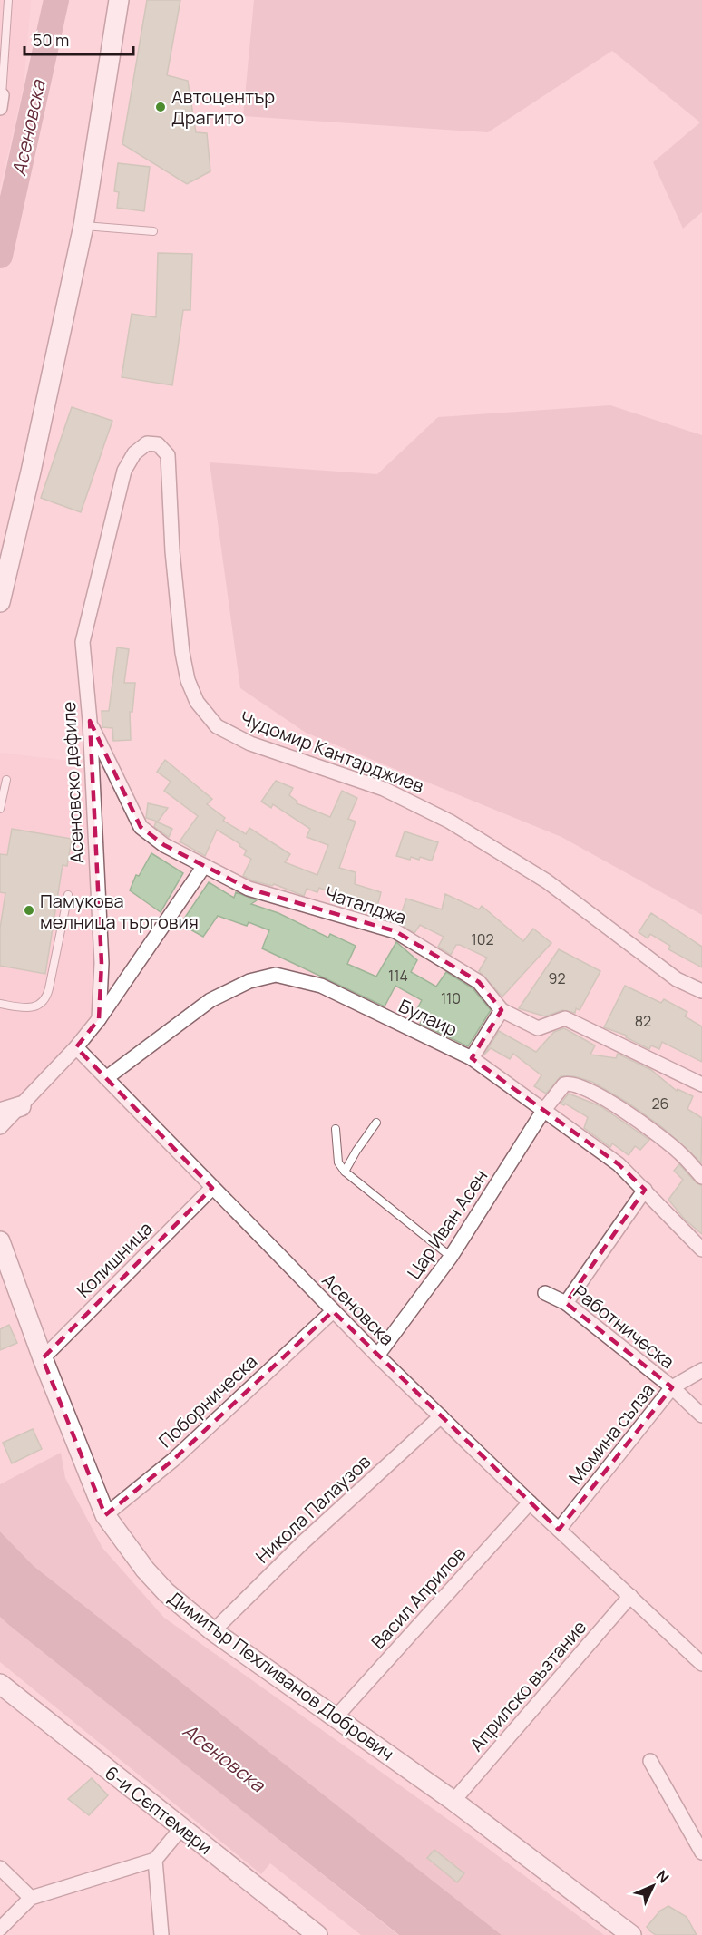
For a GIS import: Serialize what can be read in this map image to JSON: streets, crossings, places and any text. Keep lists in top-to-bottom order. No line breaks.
{"streets":{"main road":["Димитър Пехливанов Добрович","6-и Септември"],"street":["Чудомир Кантарджиев","Асеновско дефиле","Чаталджа","Булаир","Цар Иван Асен","Колишница","Асеновска","Работническа","Поборническа","Момина сълза","Никола Палаузов","Васил Априлов","Априлско възтание"]},"crossings":[["Чудомир Кантарджиев","Асеновско дефиле"],["Асеновско дефиле","Чаталджа"],["Булаир","Цар Иван Асен"],["Булаир","Асеновска"],["Цар Иван Асен","Асеновска"],["Колишница","Асеновска"],["Колишница","Димитър Пехливанов Добрович"],["Асеновска","Поборническа"],["Асеновска","Момина сълза"],["Асеновска","Никола Палаузов"],["Асеновска","Васил Априлов"],["Асеновска","Априлско възтание"],["Работническа","Момина сълза"],["Поборническа","Димитър Пехливанов Добрович"],["Никола Палаузов","Димитър Пехливанов Добрович"],["Васил Априлов","Димитър Пехливанов Добрович"],["Димитър Пехливанов Добрович","Априлско възтание"]],"water":["Асеновска"],"places":["Автоцентър Драгито","Памукова мелница търговия"],"house_numbers":["102","114","92","110","82","26"],"scale_bar":"50 m","north":"top right"}
